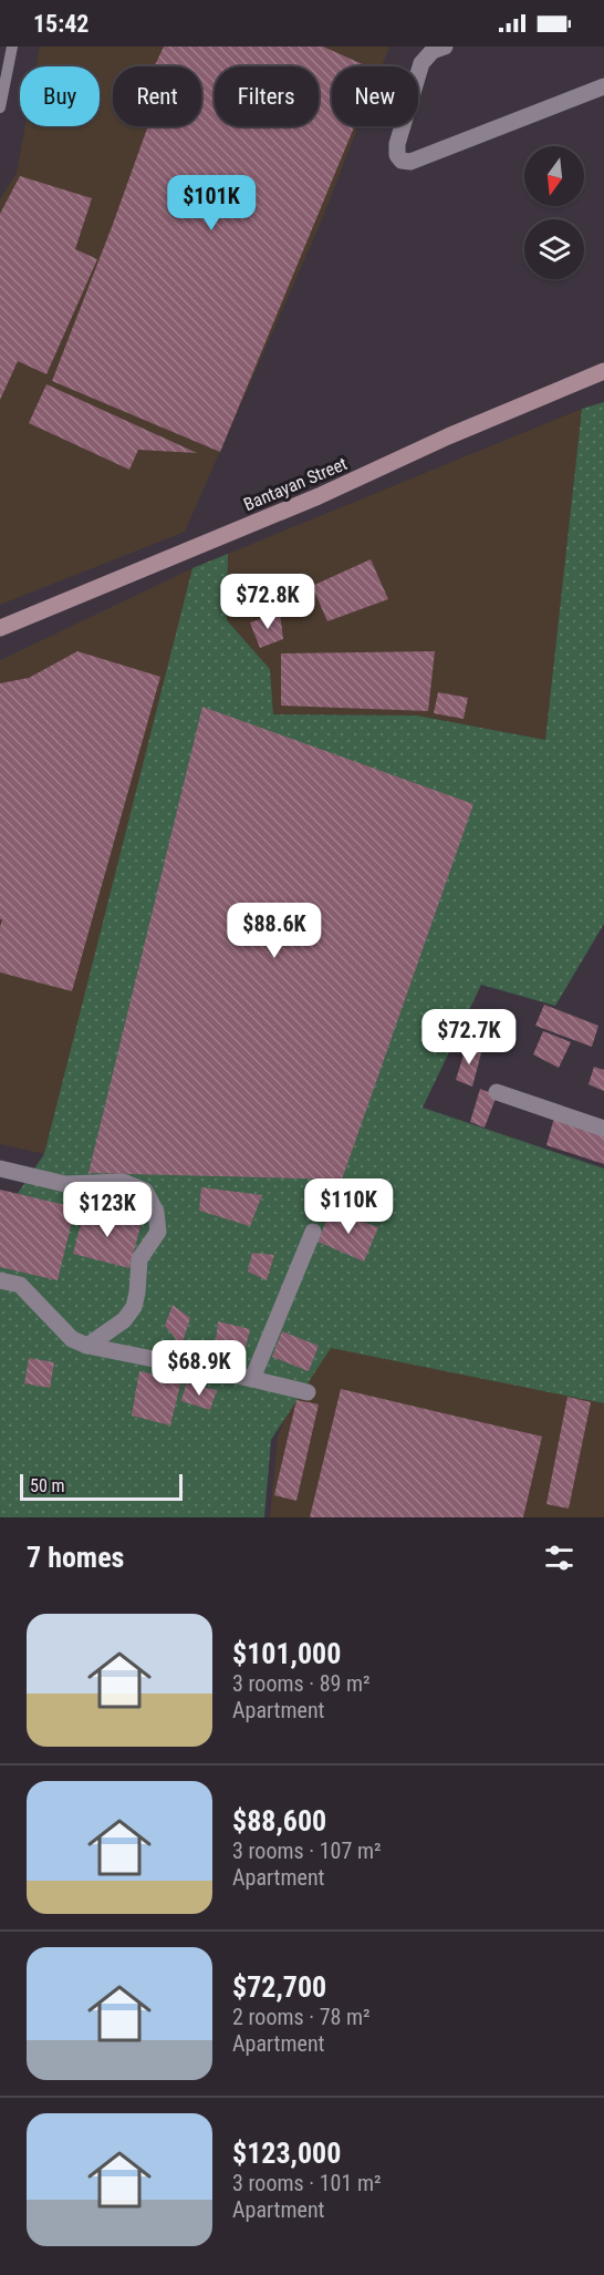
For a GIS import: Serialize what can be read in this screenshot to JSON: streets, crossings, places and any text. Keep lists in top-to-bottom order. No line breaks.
{"streets":{"main road":["Bantayan Street"]},"scale_bar":"50 m","north":"bottom","page":{"status":"15:42","chip":["Buy","Rent","Filters","New"],"price":["$101K","$72.8K","$88.6K","$72.7K","$110K","$123K","$68.9K"],"scale":"50 m","heading":"7 homes","list":[{"name":"$101,000","note":"3 rooms · 89 m² · Apartment"},{"name":"$88,600","note":"3 rooms · 107 m² · Apartment"},{"name":"$72,700","note":"2 rooms · 78 m² · Apartment"},{"name":"$123,000","note":"3 rooms · 101 m² · Apartment"}]}}
